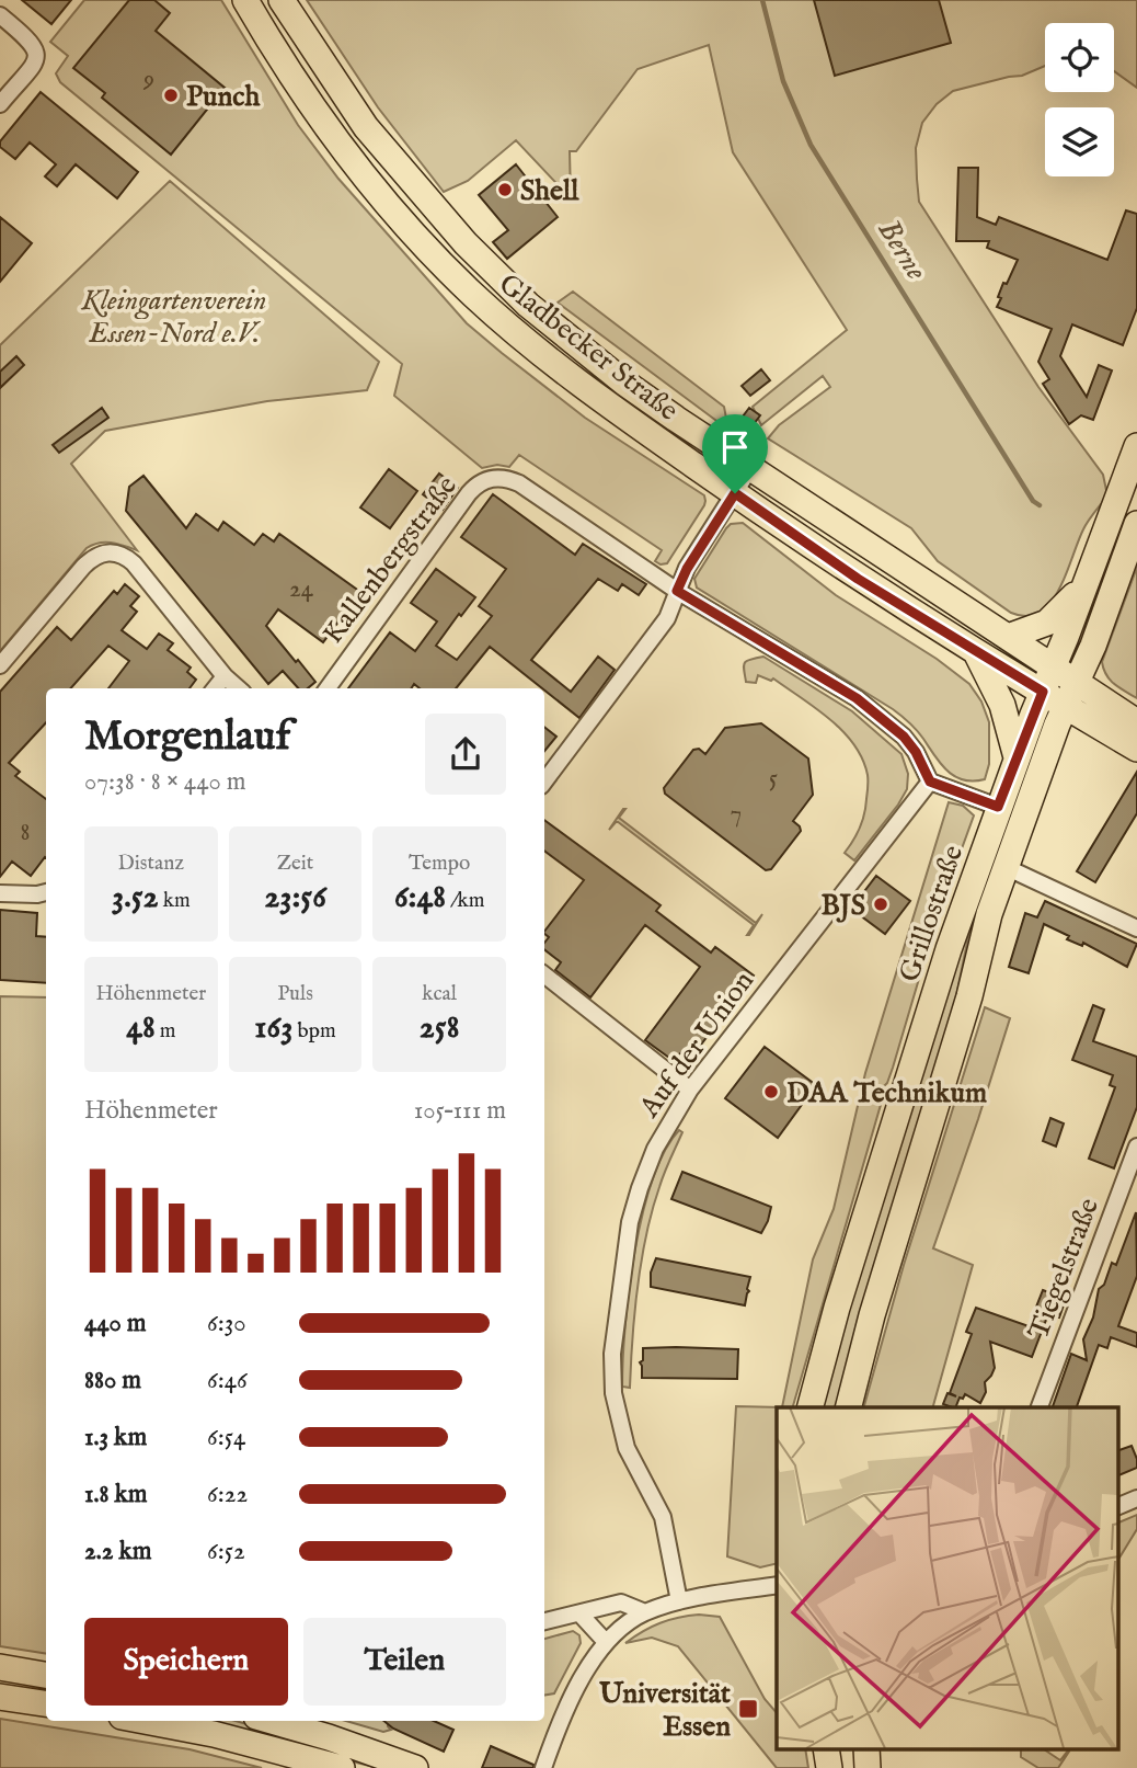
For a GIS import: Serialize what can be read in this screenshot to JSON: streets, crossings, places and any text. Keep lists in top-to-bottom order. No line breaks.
{"streets":{"main road":["Gladbecker Straße","Grillostraße"],"street":["Kallenbergstraße","Auf der Union","Tiegelstraße"]},"crossings":[["Gladbecker Straße","Grillostraße"],["Kallenbergstraße","Auf der Union"]],"water":["Berne"],"parks":["Kleingartenverein Essen-Nord e.V."],"places":{"other":["Punch","Shell","BJS","DAA Technikum"],"transit":["Universität Essen"]},"house_numbers":["9","24","5","7","8"],"page":{"heading":["Morgenlauf","07:38 · 8 × 440 m"],"stats":[["Distanz","3.52 km"],["Zeit","23:56"],["Tempo","6:48 /km"],["Höhenmeter","48 m"],["Puls","163 bpm"],["kcal","258"]],"chart":["Höhenmeter","105–111 m"],"list":[{"name":"440 m","note":"6:30"},{"name":"880 m","note":"6:46"},{"name":"1.3 km","note":"6:54"},{"name":"1.8 km","note":"6:22"},{"name":"2.2 km","note":"6:52"}],"buttons":["Speichern","Teilen"]}}
